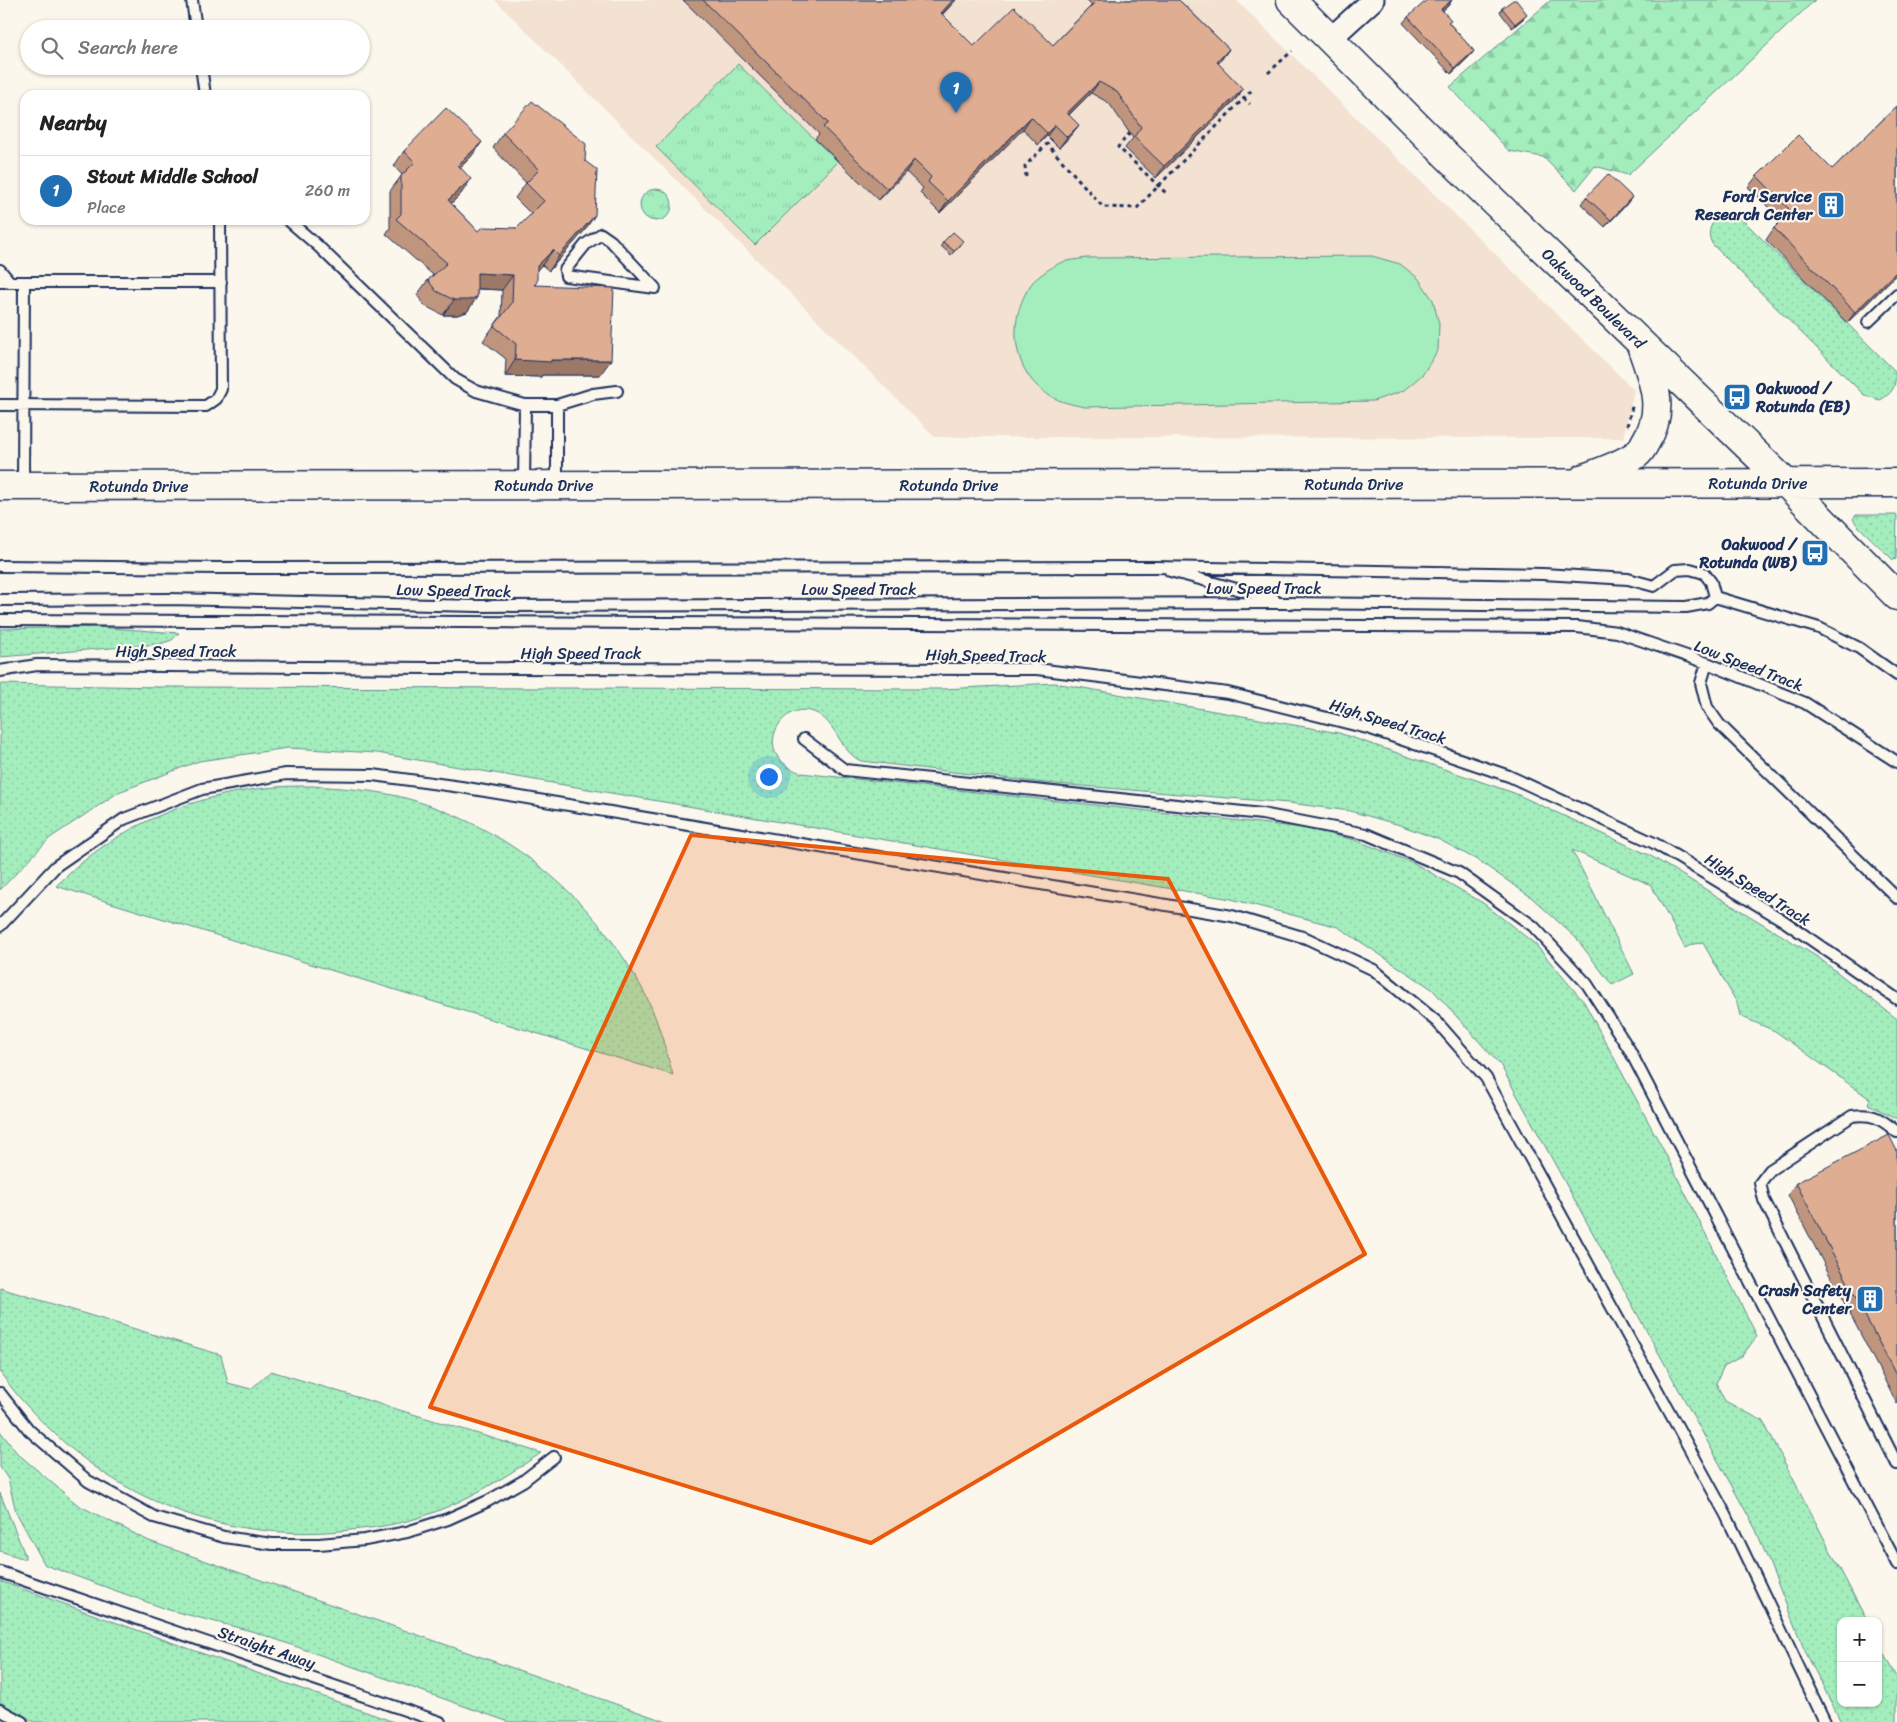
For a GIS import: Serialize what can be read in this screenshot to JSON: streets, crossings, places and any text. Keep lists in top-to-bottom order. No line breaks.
{"streets":{"main road":["Oakwood Boulevard","Rotunda Drive"],"lane":["Low Speed Track","High Speed Track","Straight Away"]},"crossings":[["Oakwood Boulevard","Rotunda Drive"]],"places":{"building":["Ford Service Research Center","Crash Safety Center"],"bus stop":["Oakwood / Rotunda (EB)","Oakwood / Rotunda (WB)"]},"page":{"search":"Search here","pins":"1","heading":"Nearby","list":[{"mark":"1","name":"Stout Middle School","note":"Place","value":"260 m"}],"map_buttons":["+","−"]}}
